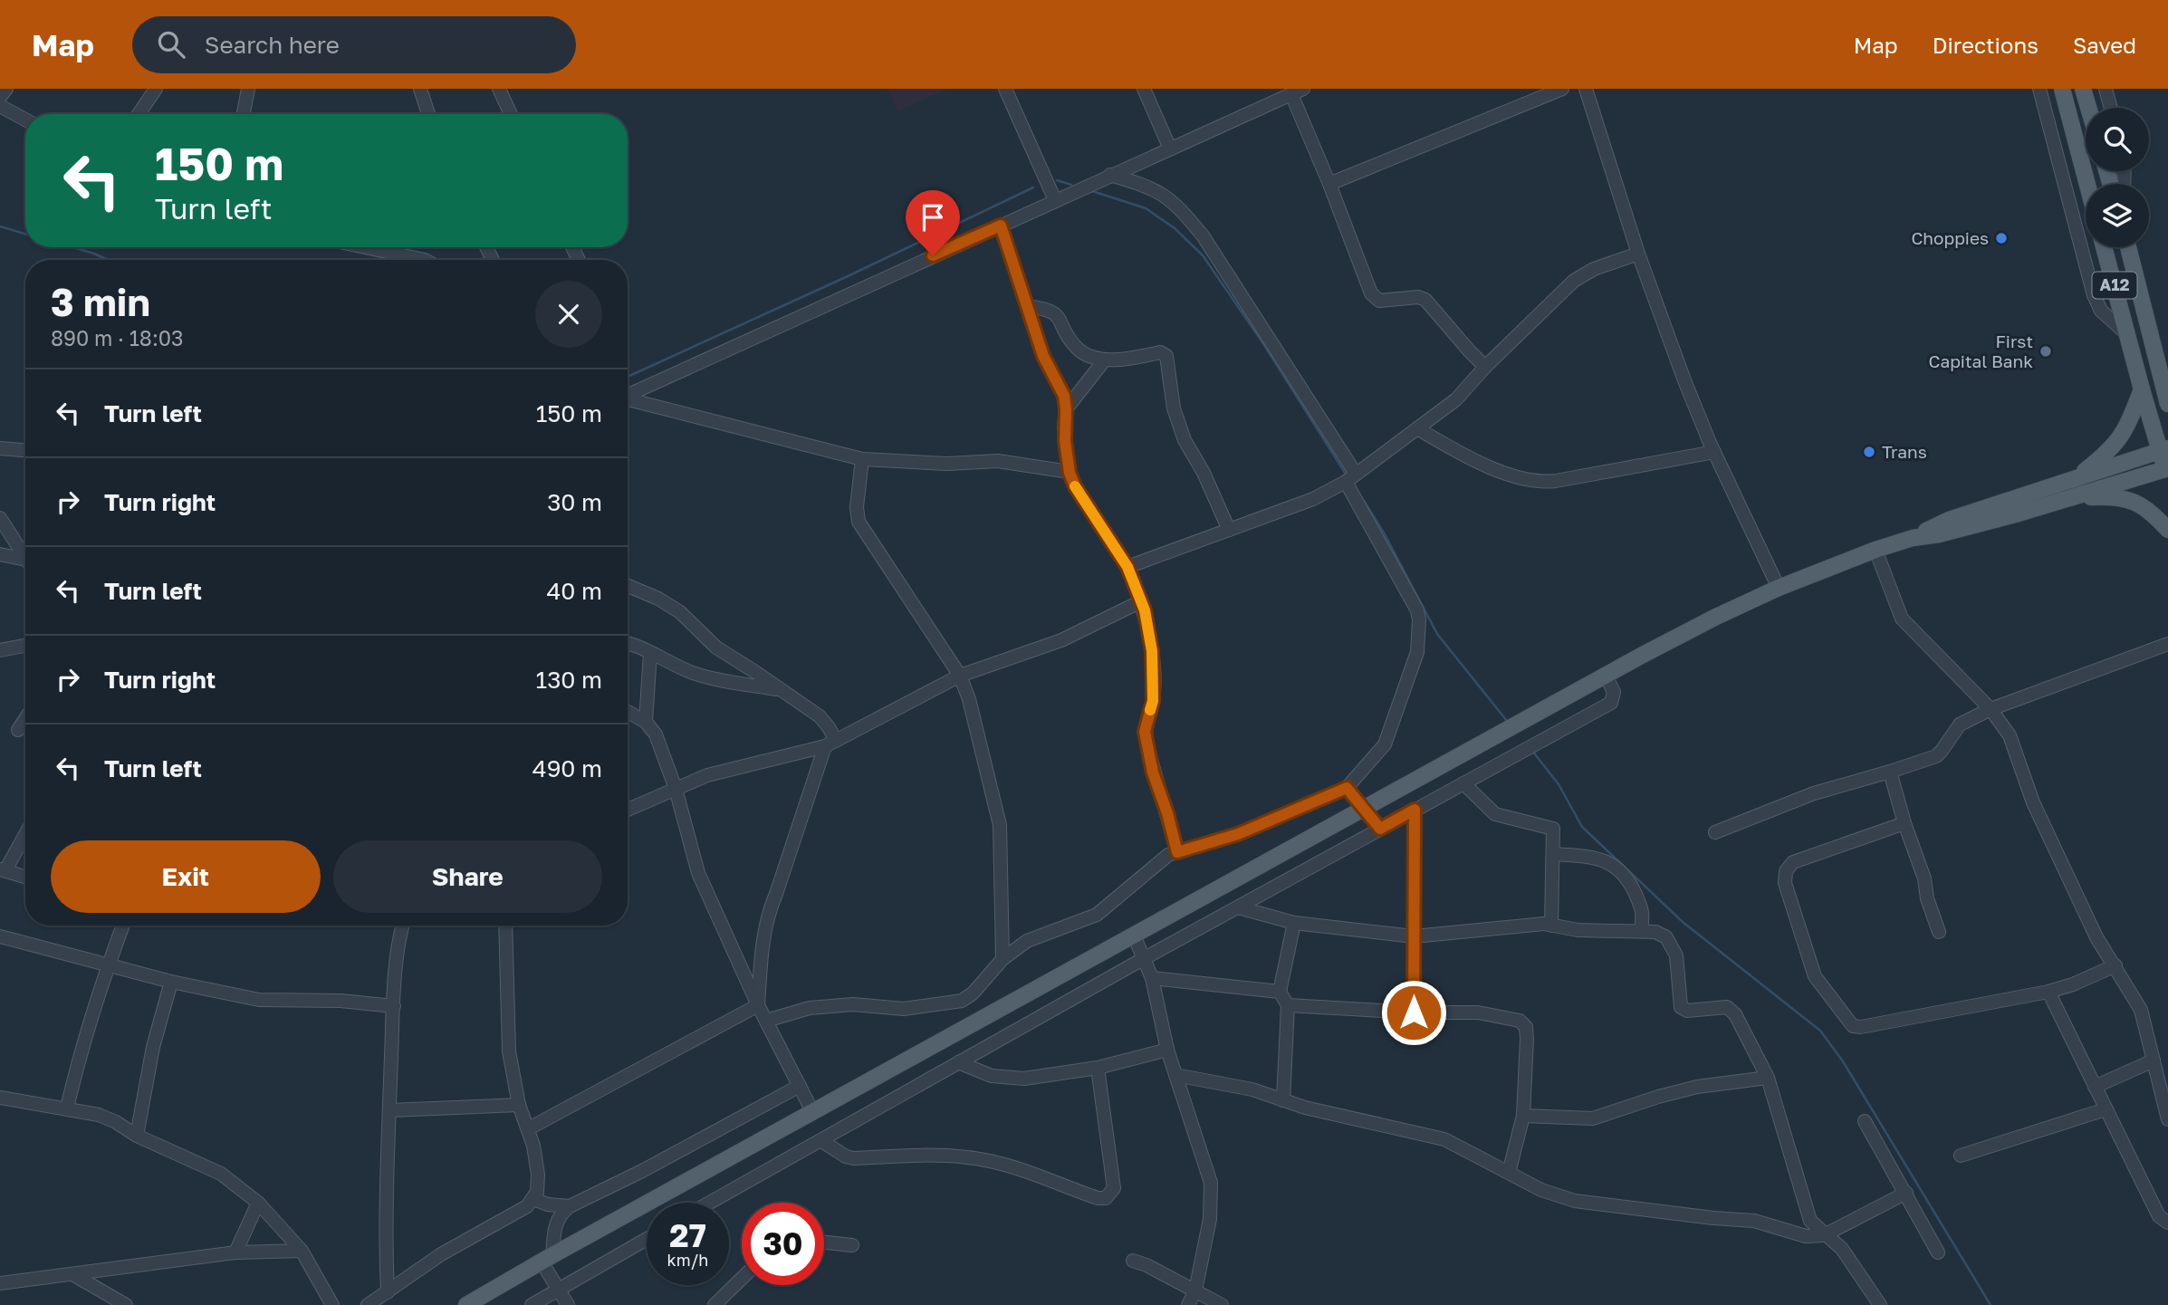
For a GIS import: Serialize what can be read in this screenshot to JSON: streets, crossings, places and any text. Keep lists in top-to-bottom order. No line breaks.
{"streets":{"main road":["A12"]},"places":["Choppies","First Capital Bank","Trans"],"page":{"header":"Map","search":"Search here","nav":["Map","Directions","Saved"],"turn":["150 m","Turn left"],"heading":["3 min","890 m · 18:03"],"list":[{"name":"Turn left","value":"150 m"},{"name":"Turn right","value":"30 m"},{"name":"Turn left","value":"40 m"},{"name":"Turn right","value":"130 m"},{"name":"Turn left","value":"490 m"}],"buttons":["Exit","Share"],"speed":"27 km/h","limit":"30"}}
